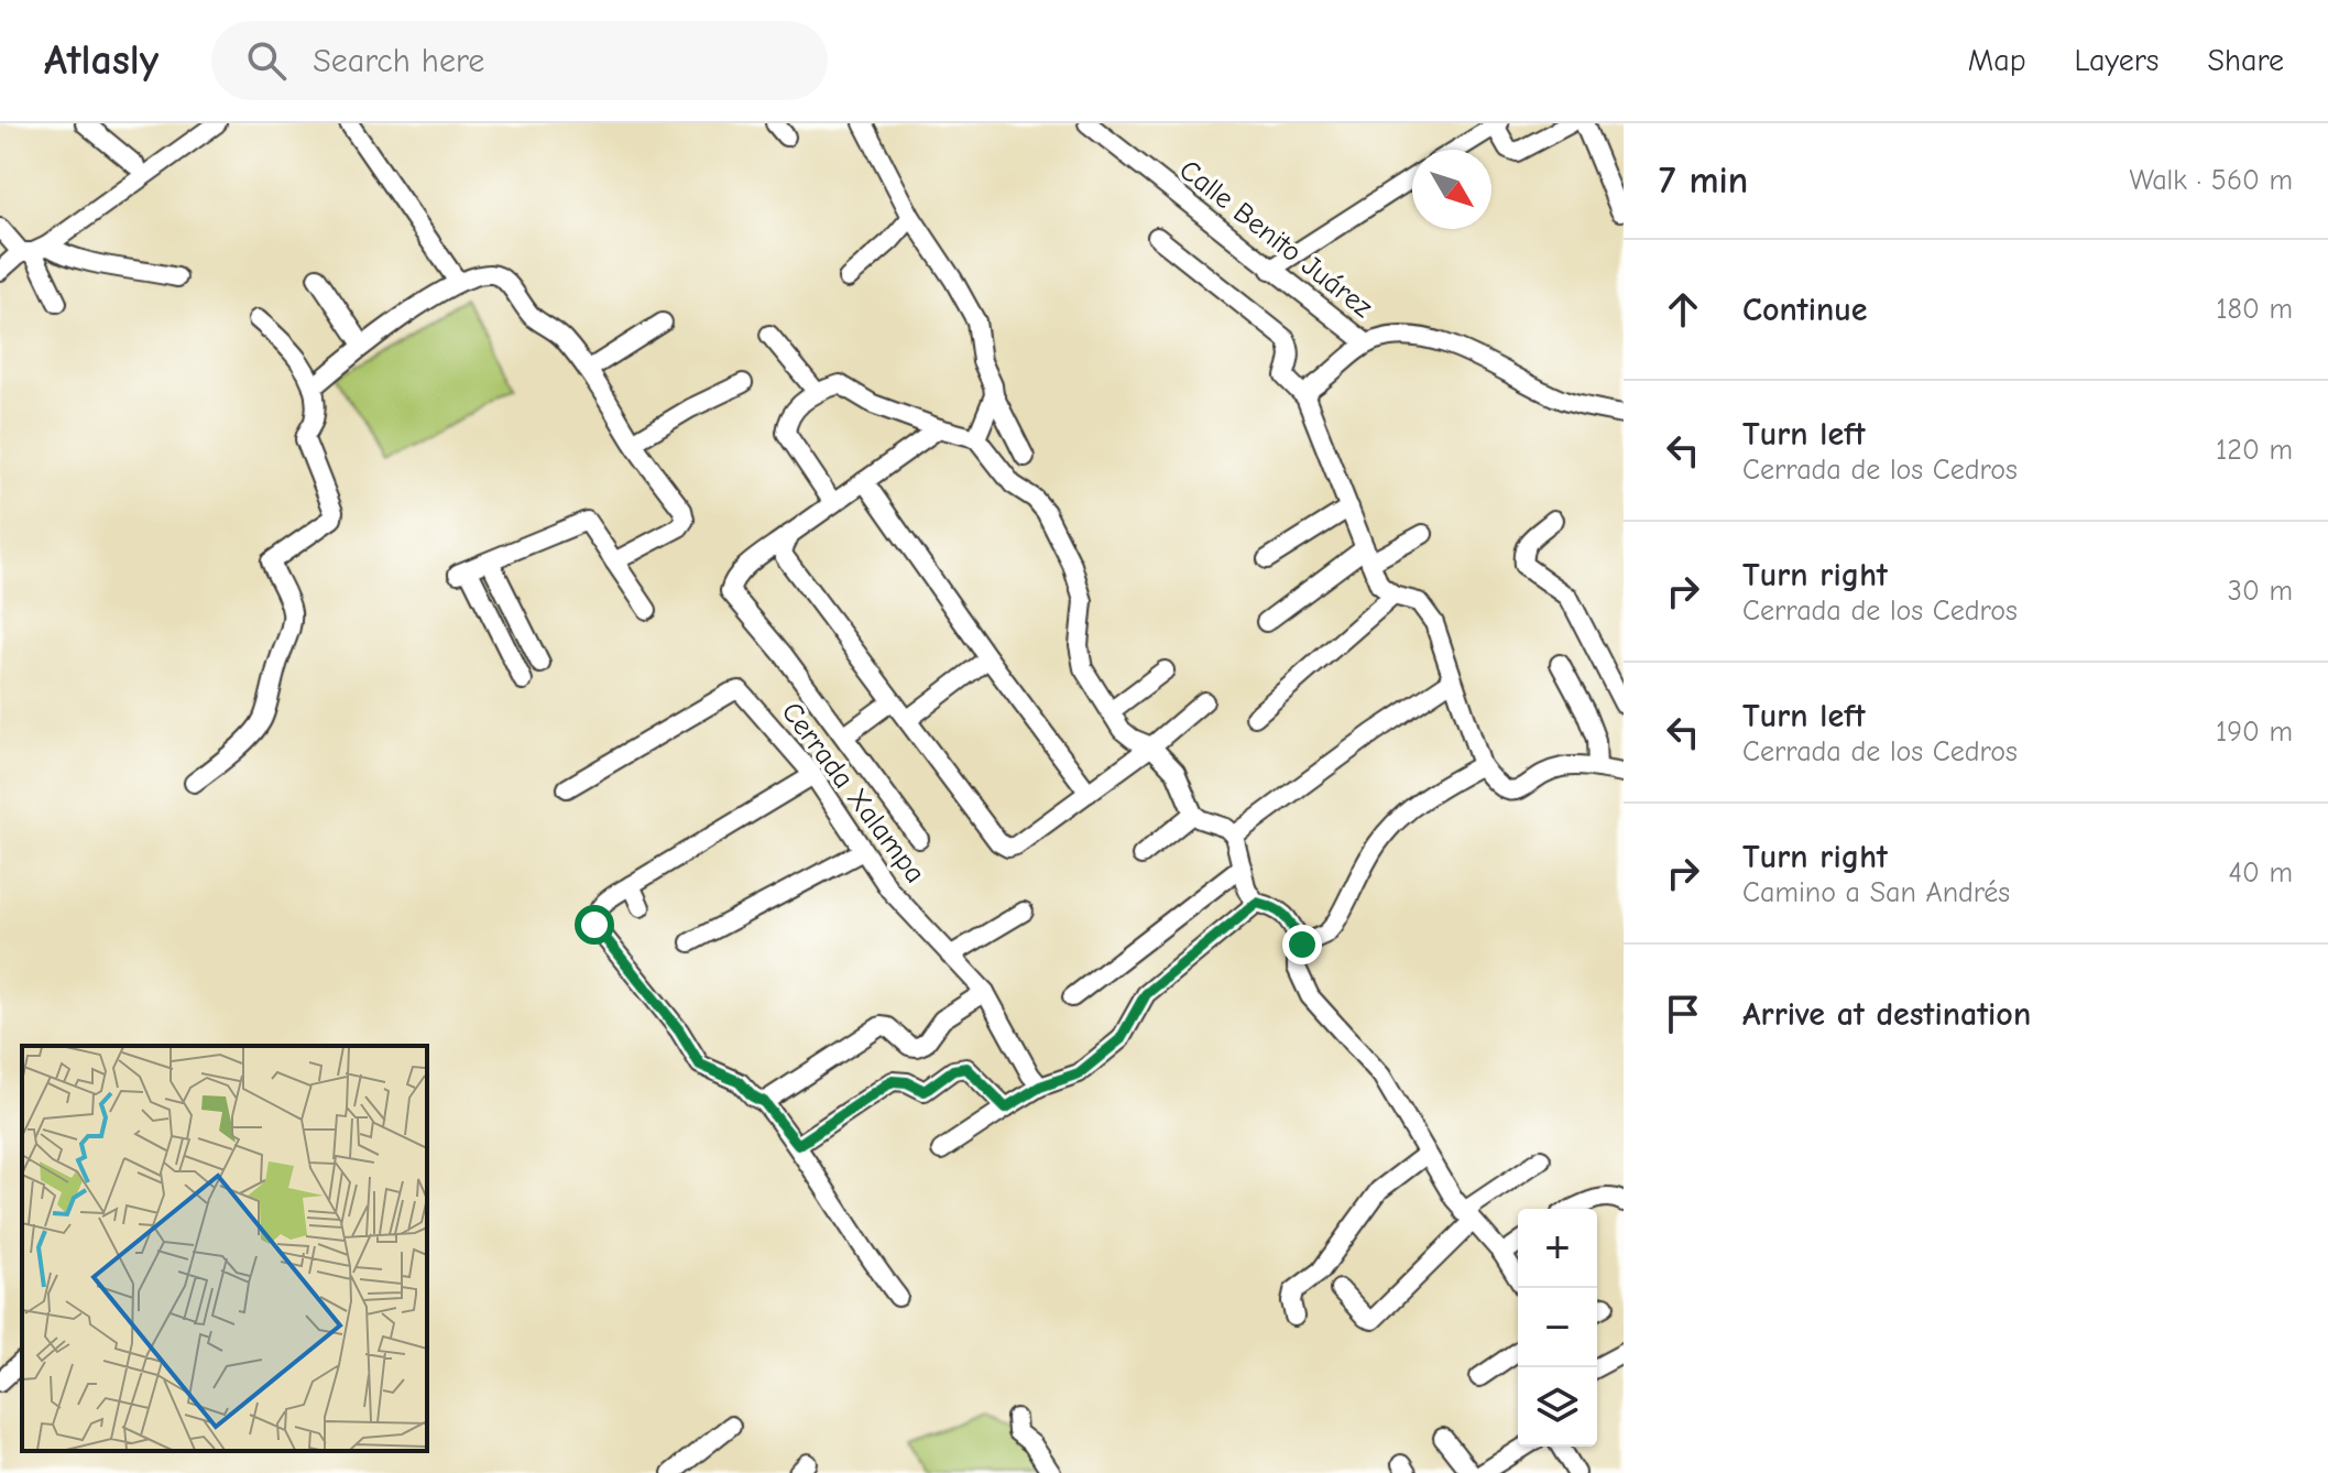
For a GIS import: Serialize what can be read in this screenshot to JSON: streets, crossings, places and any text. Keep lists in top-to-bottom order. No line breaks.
{"streets":{"street":["Calle Benito Juárez","Cerrada Xalampa"]},"north":"bottom right","page":{"header":"Atlasly","search":"Search here","nav":["Map","Layers","Share"],"heading":["7 min","Walk · 560 m"],"list":[["Continue","180 m"],["Turn left","Cerrada de los Cedros","120 m"],["Turn right","Cerrada de los Cedros","30 m"],["Turn left","Cerrada de los Cedros","190 m"],["Turn right","Camino a San Andrés","40 m"],"Arrive at destination"],"map_buttons":["+","−"]}}
